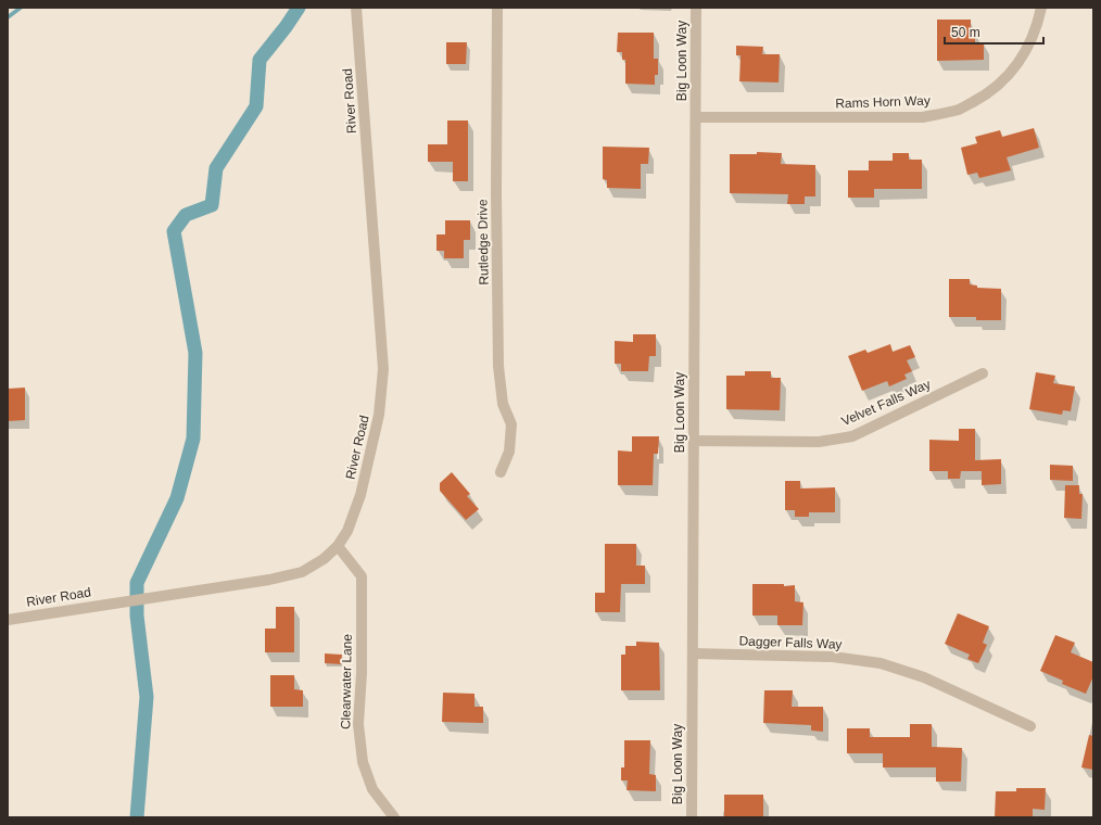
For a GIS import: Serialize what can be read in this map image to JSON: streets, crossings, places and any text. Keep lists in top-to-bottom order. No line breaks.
{"streets":{"street":["Big Loon Way","River Road","Rams Horn Way","Rutledge Drive","Velvet Falls Way","Dagger Falls Way","Clearwater Lane"]},"crossings":[["Big Loon Way","Rams Horn Way"],["Big Loon Way","Velvet Falls Way"],["Big Loon Way","Dagger Falls Way"],["River Road","Clearwater Lane"]],"scale_bar":"50 m"}
